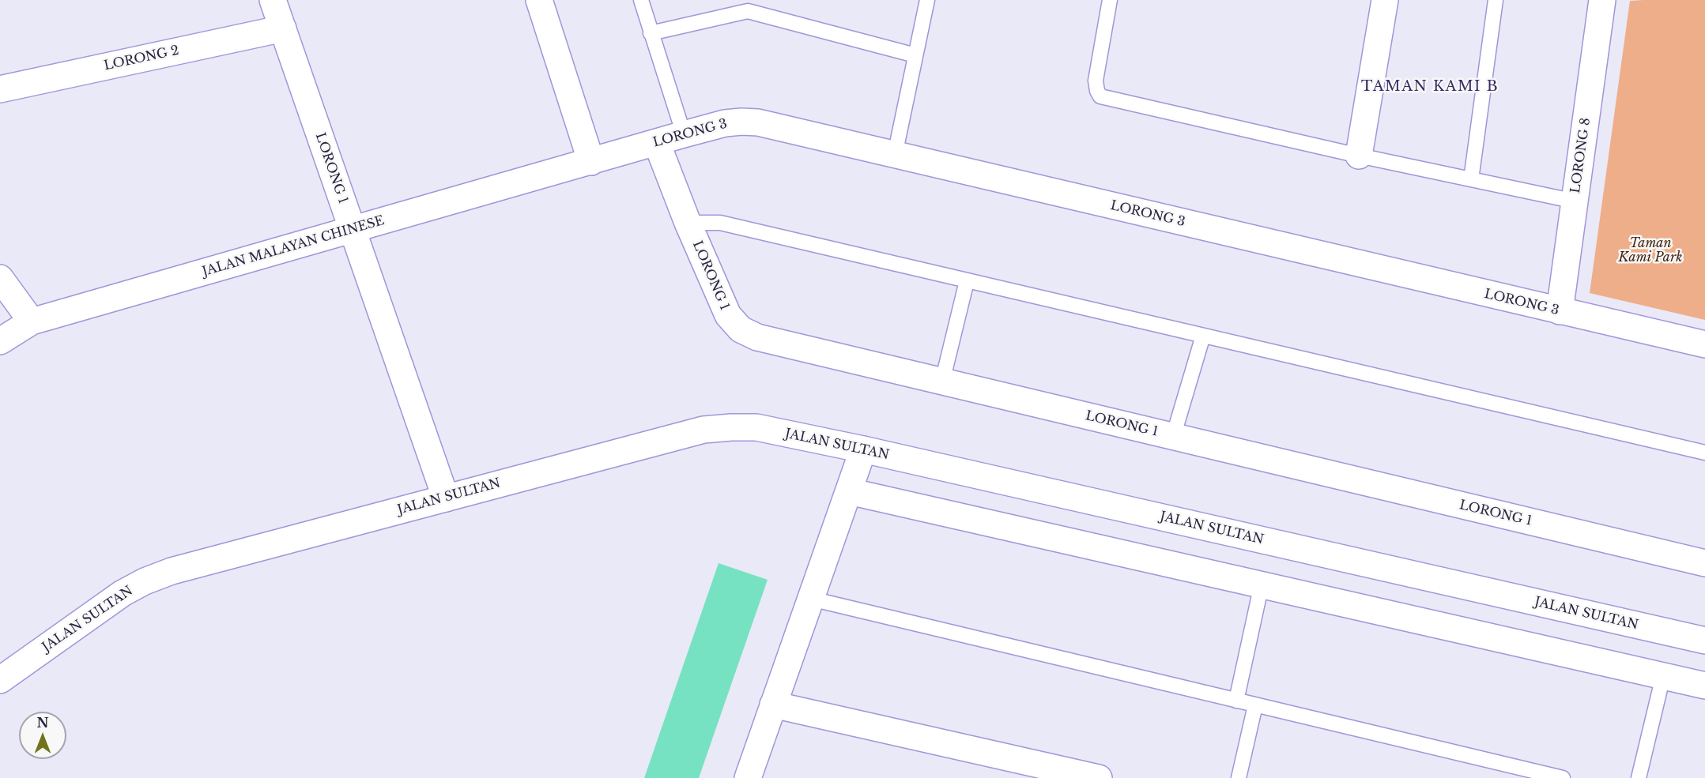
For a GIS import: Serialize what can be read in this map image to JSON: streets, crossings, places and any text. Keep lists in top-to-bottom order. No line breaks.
{"streets":{"street":["LORONG 2","LORONG 3","LORONG 8","LORONG 1","JALAN MALAYAN CHINESE","JALAN SULTAN"]},"crossings":[["LORONG 2","LORONG 1"],["LORONG 3","LORONG 8"],["LORONG 3","LORONG 1"],["LORONG 3","JALAN MALAYAN CHINESE"],["LORONG 1","JALAN MALAYAN CHINESE"],["LORONG 1","JALAN SULTAN"]],"districts":["TAMAN KAMI B"],"parks":["Taman Kami Park"],"north":"top"}
